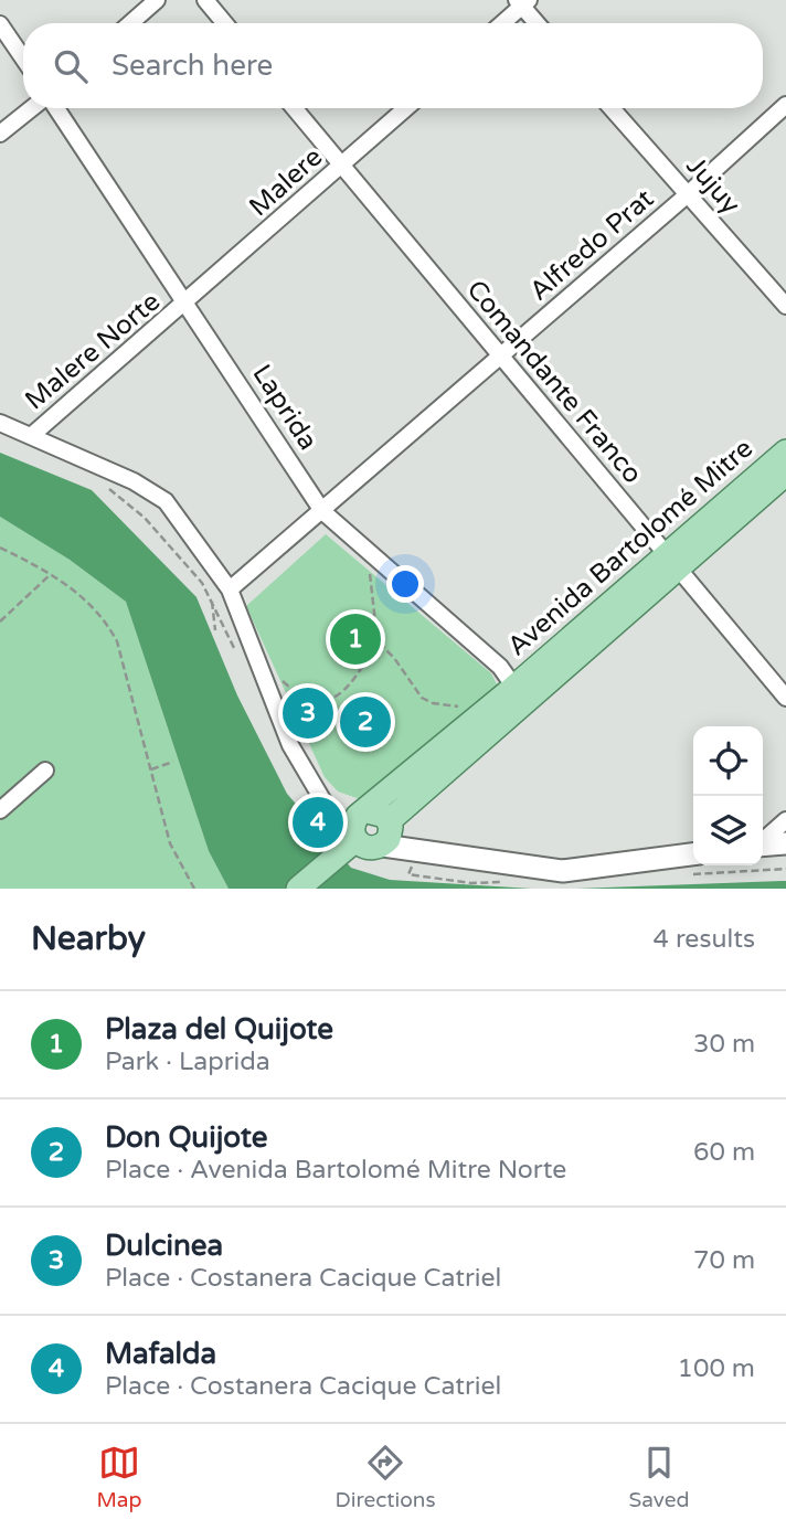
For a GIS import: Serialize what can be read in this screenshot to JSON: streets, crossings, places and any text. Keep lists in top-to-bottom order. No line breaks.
{"streets":{"main road":["Avenida Bartolomé Mitre"],"street":["Malere","Jujuy","Alfredo Prat","Malere Norte","Comandante Franco","Laprida"]},"crossings":[["Malere","Malere Norte"],["Malere","Comandante Franco"],["Malere","Laprida"],["Jujuy","Alfredo Prat"],["Alfredo Prat","Comandante Franco"],["Alfredo Prat","Laprida"],["Malere Norte","Laprida"],["Comandante Franco","Avenida Bartolomé Mitre"],["Laprida","Avenida Bartolomé Mitre"]],"page":{"search":"Search here","pins":["1","3","2","4"],"heading":["Nearby","4 results"],"list":[{"mark":"1","name":"Plaza del Quijote","note":"Park · Laprida","value":"30 m"},{"mark":"2","name":"Don Quijote","note":"Place · Avenida Bartolomé Mitre Norte","value":"60 m"},{"mark":"3","name":"Dulcinea","note":"Place · Costanera Cacique Catriel","value":"70 m"},{"mark":"4","name":"Mafalda","note":"Place · Costanera Cacique Catriel","value":"100 m"}],"nav":["Map","Directions","Saved"]}}
